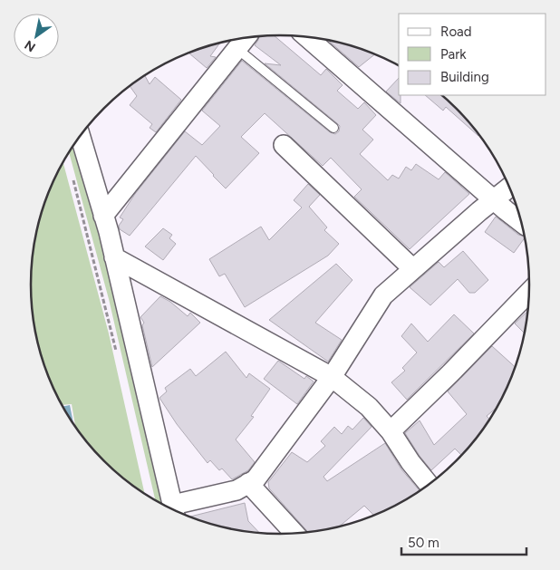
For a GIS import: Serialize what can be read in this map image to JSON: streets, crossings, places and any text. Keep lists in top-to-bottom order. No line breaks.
{"legend":["Road","Park","Building"],"scale_bar":"50 m","north":"bottom left"}
